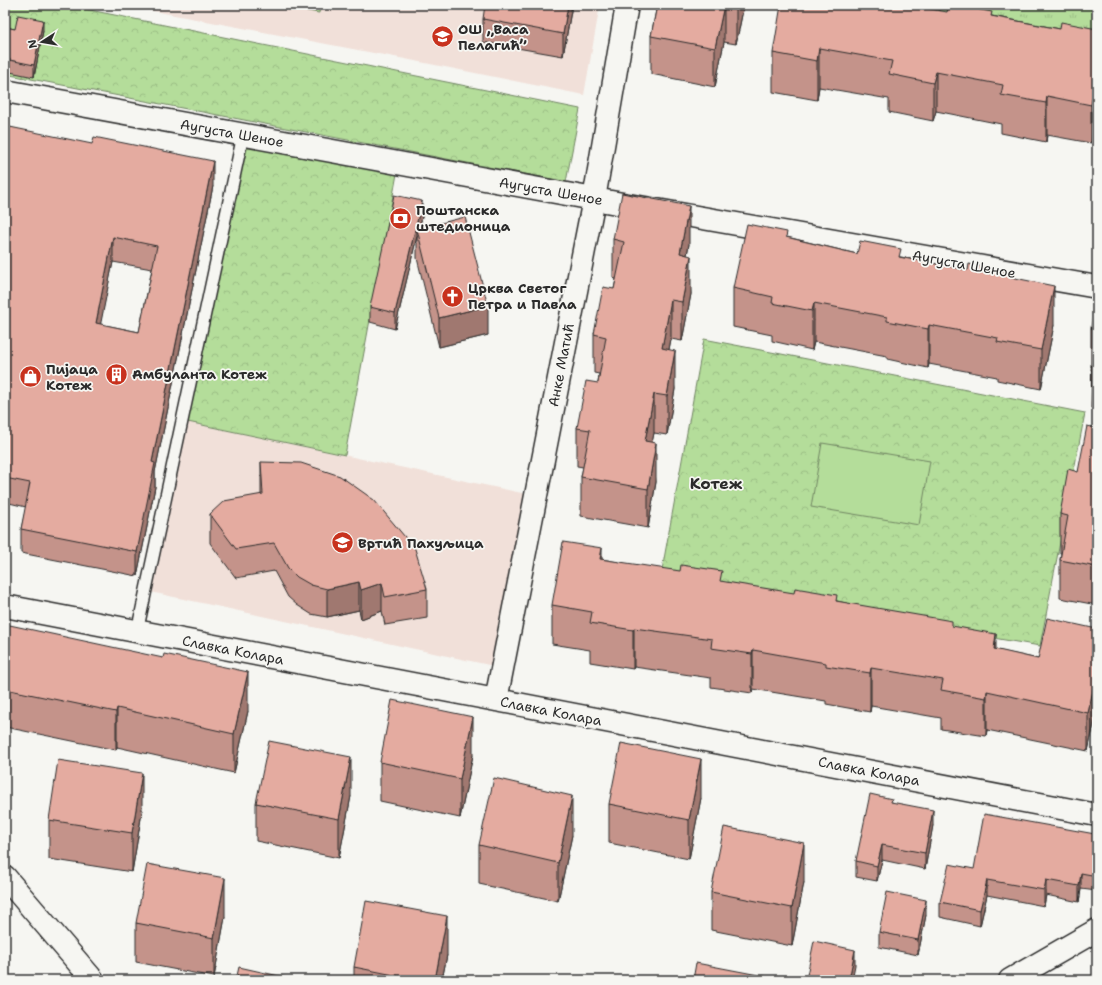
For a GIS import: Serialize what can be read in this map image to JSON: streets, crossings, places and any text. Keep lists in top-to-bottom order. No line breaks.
{"streets":{"street":["Аугуста Шеное","Анке Матић","Славка Колара"]},"crossings":[["Аугуста Шеное","Анке Матић"],["Анке Матић","Славка Колара"]],"districts":["Котеж"],"places":{"school or university":["ОШ „Васа Пелагић”","Вртић Пахуљица"],"bank":["Поштанска штедионица"],"church":["Црква Светог Петра и Павла"],"building":["Амбуланта Котеж"],"shop":["Пијаца Котеж"]},"north":"left"}
